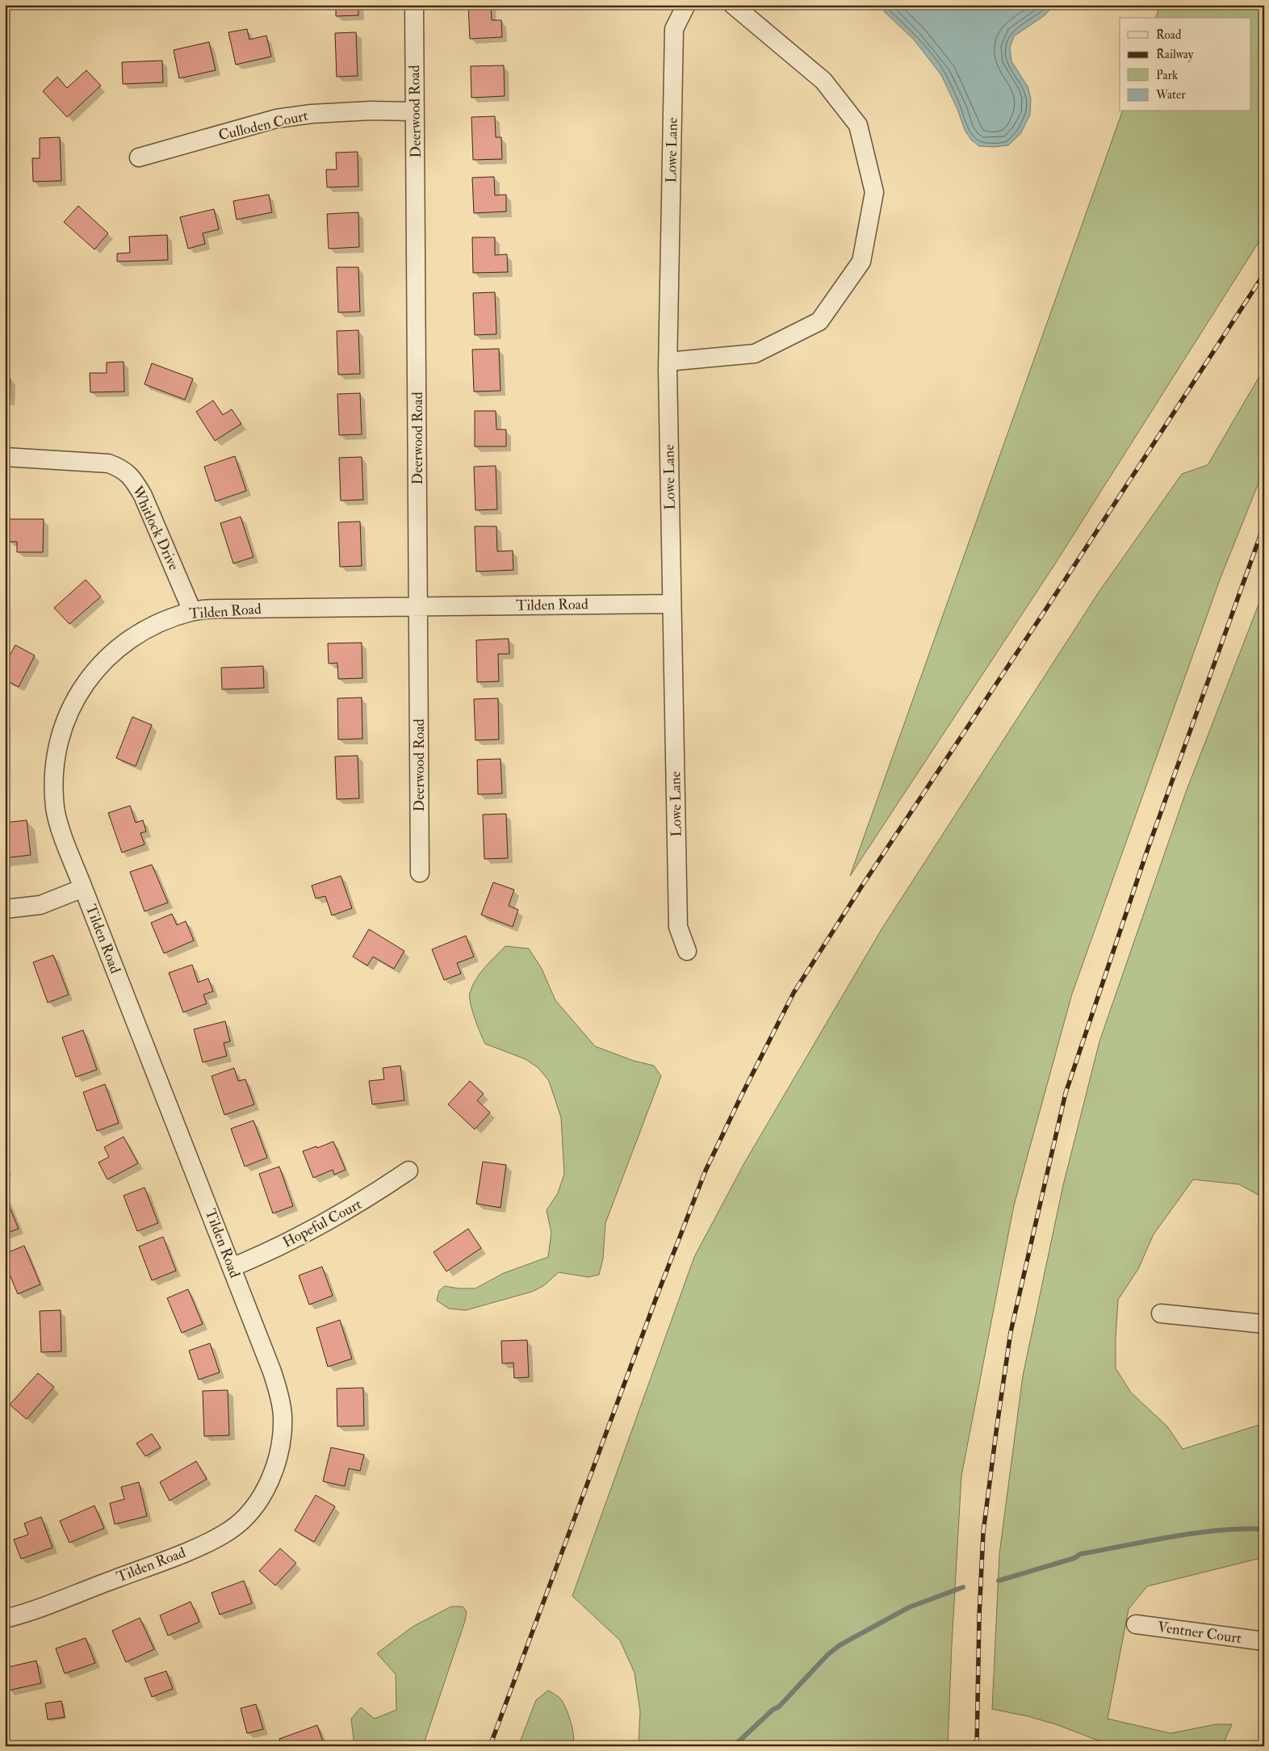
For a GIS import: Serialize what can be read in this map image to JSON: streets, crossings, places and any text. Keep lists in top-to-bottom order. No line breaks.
{"streets":{"street":["Deerwood Road","Culloden Court","Lowe Lane","Whitlock Drive","Tilden Road","Hopeful Court","Ventner Court"]},"crossings":[["Deerwood Road","Culloden Court"],["Deerwood Road","Tilden Road"],["Lowe Lane","Tilden Road"],["Whitlock Drive","Tilden Road"],["Tilden Road","Hopeful Court"]],"legend":["Road","Railway","Park","Water"]}
